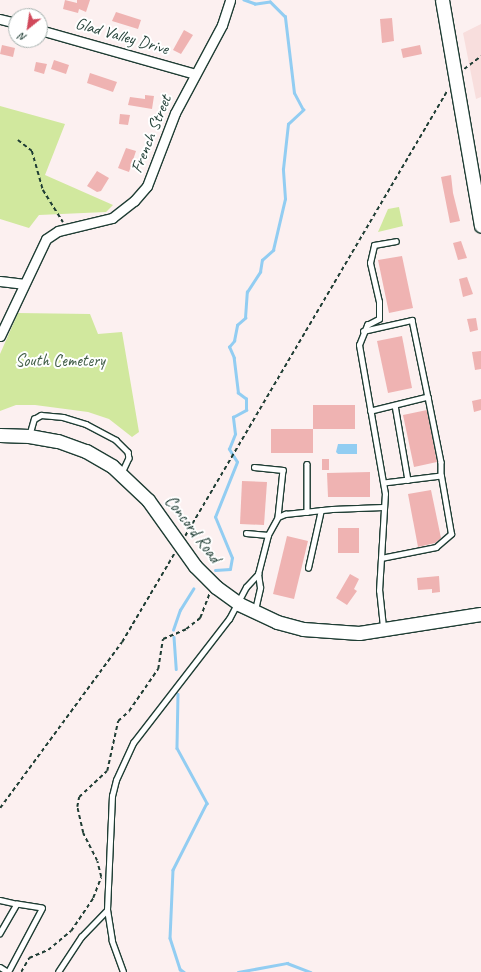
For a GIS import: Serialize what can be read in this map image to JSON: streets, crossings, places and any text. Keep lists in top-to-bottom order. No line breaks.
{"streets":{"main road":["Concord Road"],"street":["Glad Valley Drive","French Street"]},"crossings":[["Glad Valley Drive","French Street"]],"parks":["South Cemetery"],"north":"bottom left"}
